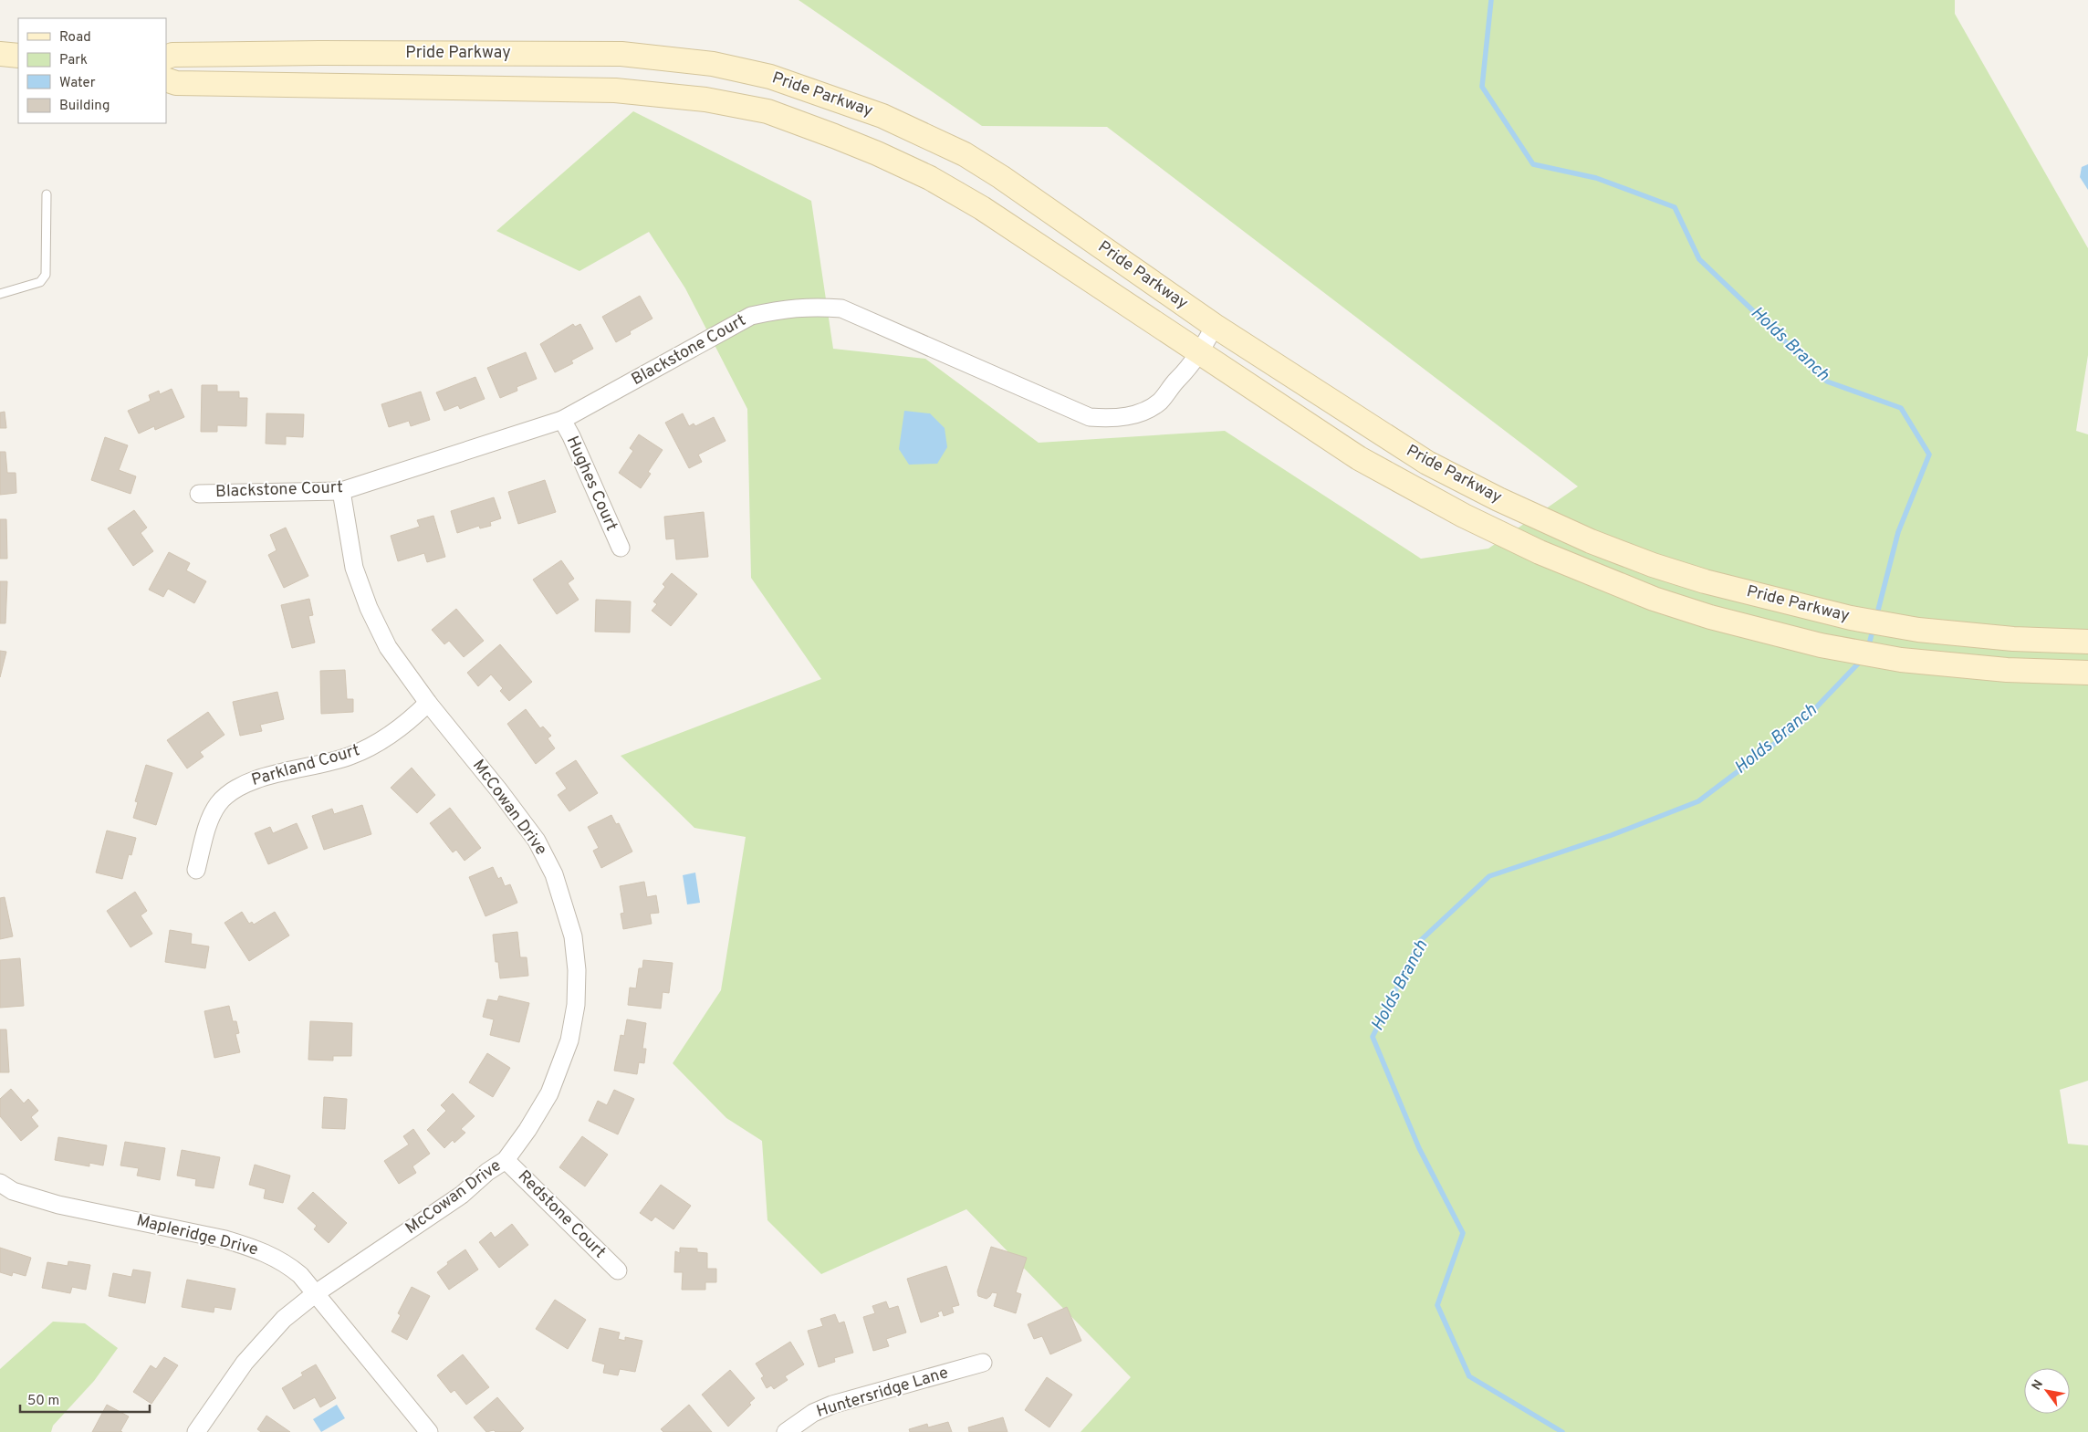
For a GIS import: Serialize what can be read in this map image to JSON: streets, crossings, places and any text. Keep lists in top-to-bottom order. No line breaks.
{"streets":{"main road":["Pride Parkway"],"street":["Blackstone Court","Hughes Court","Parkland Court","McCowan Drive","Redstone Court","Mapleridge Drive","Huntersridge Lane"]},"crossings":[["Pride Parkway","Blackstone Court"],["Blackstone Court","Hughes Court"],["Blackstone Court","McCowan Drive"],["Parkland Court","McCowan Drive"],["McCowan Drive","Redstone Court"],["McCowan Drive","Mapleridge Drive"]],"water":["Holds Branch"],"legend":["Road","Park","Water","Building"],"scale_bar":"50 m","north":"top left"}
